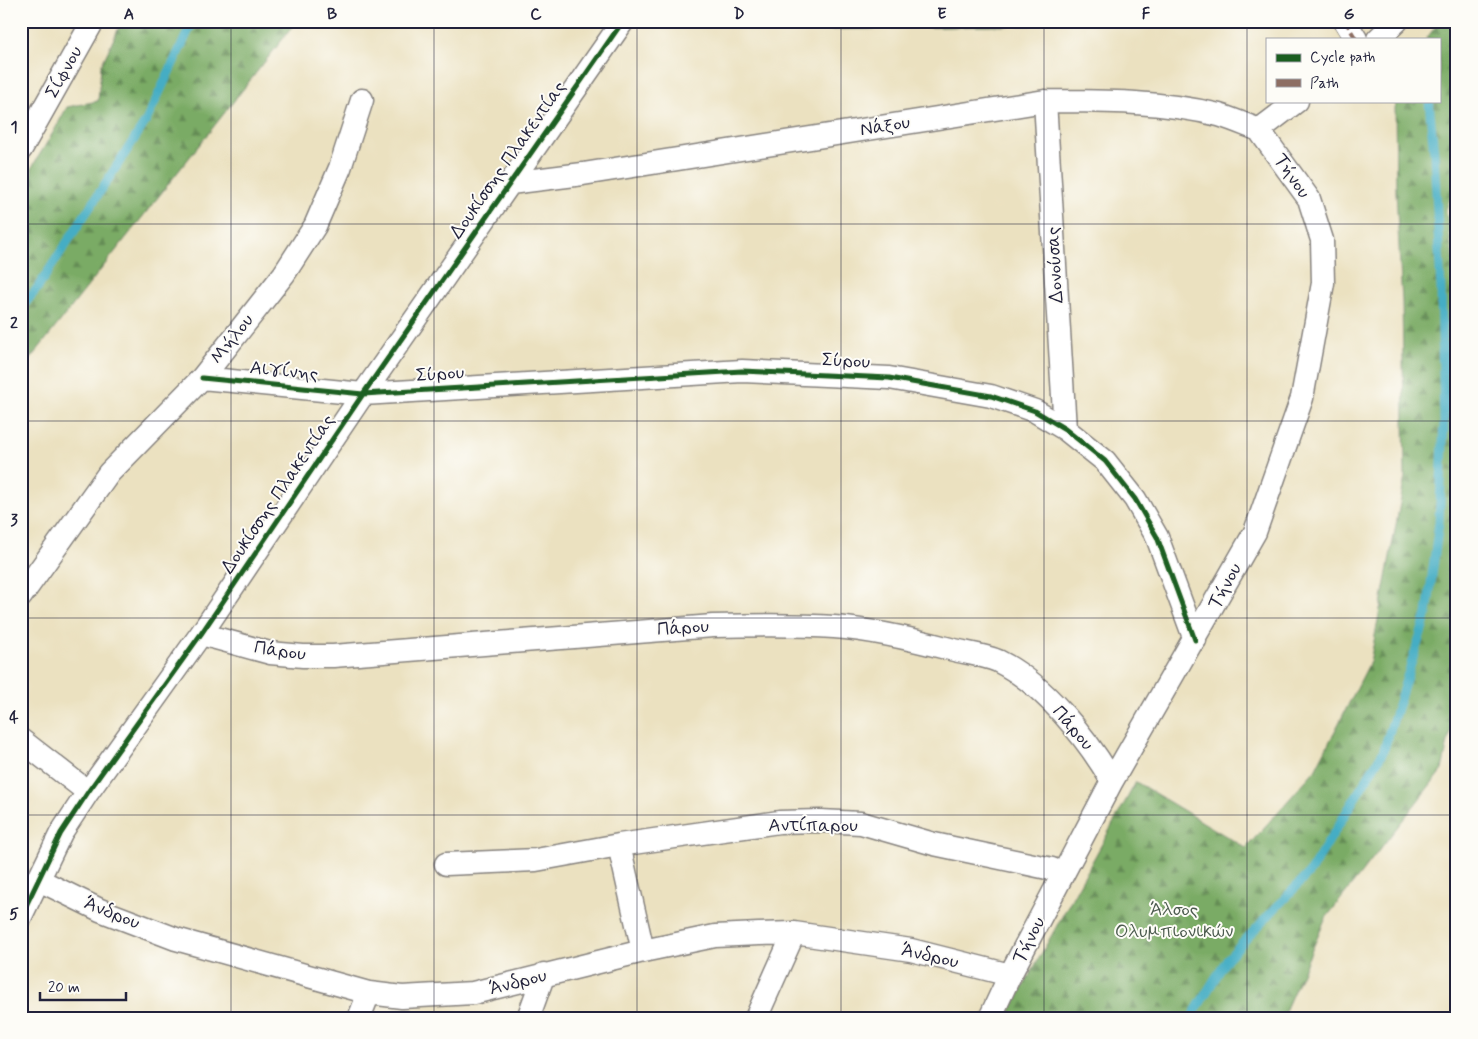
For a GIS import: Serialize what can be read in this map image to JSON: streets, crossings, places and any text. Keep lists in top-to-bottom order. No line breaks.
{"streets":{"street":["Σίφνου","Νάξου","Δουκίσσης Πλακεντίας","Τήνου","Δονούσας","Μήλου","Σύρου","Αιγίνης","Πάρου","Αντίπαρου","Άνδρου"]},"crossings":[["Νάξου","Δουκίσσης Πλακεντίας"],["Νάξου","Τήνου"],["Νάξου","Δονούσας"],["Δουκίσσης Πλακεντίας","Σύρου"],["Δουκίσσης Πλακεντίας","Αιγίνης"],["Δουκίσσης Πλακεντίας","Πάρου"],["Δουκίσσης Πλακεντίας","Άνδρου"],["Τήνου","Σύρου"],["Τήνου","Πάρου"],["Τήνου","Αντίπαρου"],["Τήνου","Άνδρου"],["Δονούσας","Σύρου"],["Μήλου","Αιγίνης"],["Σύρου","Αιγίνης"]],"parks":["Άλσος Ολυμπιονικών"],"legend":["Cycle path","Path"],"scale_bar":"20 m","grid":{"columns":["A","B","C","D","E","F","G"],"rows":["1","2","3","4","5"]}}
